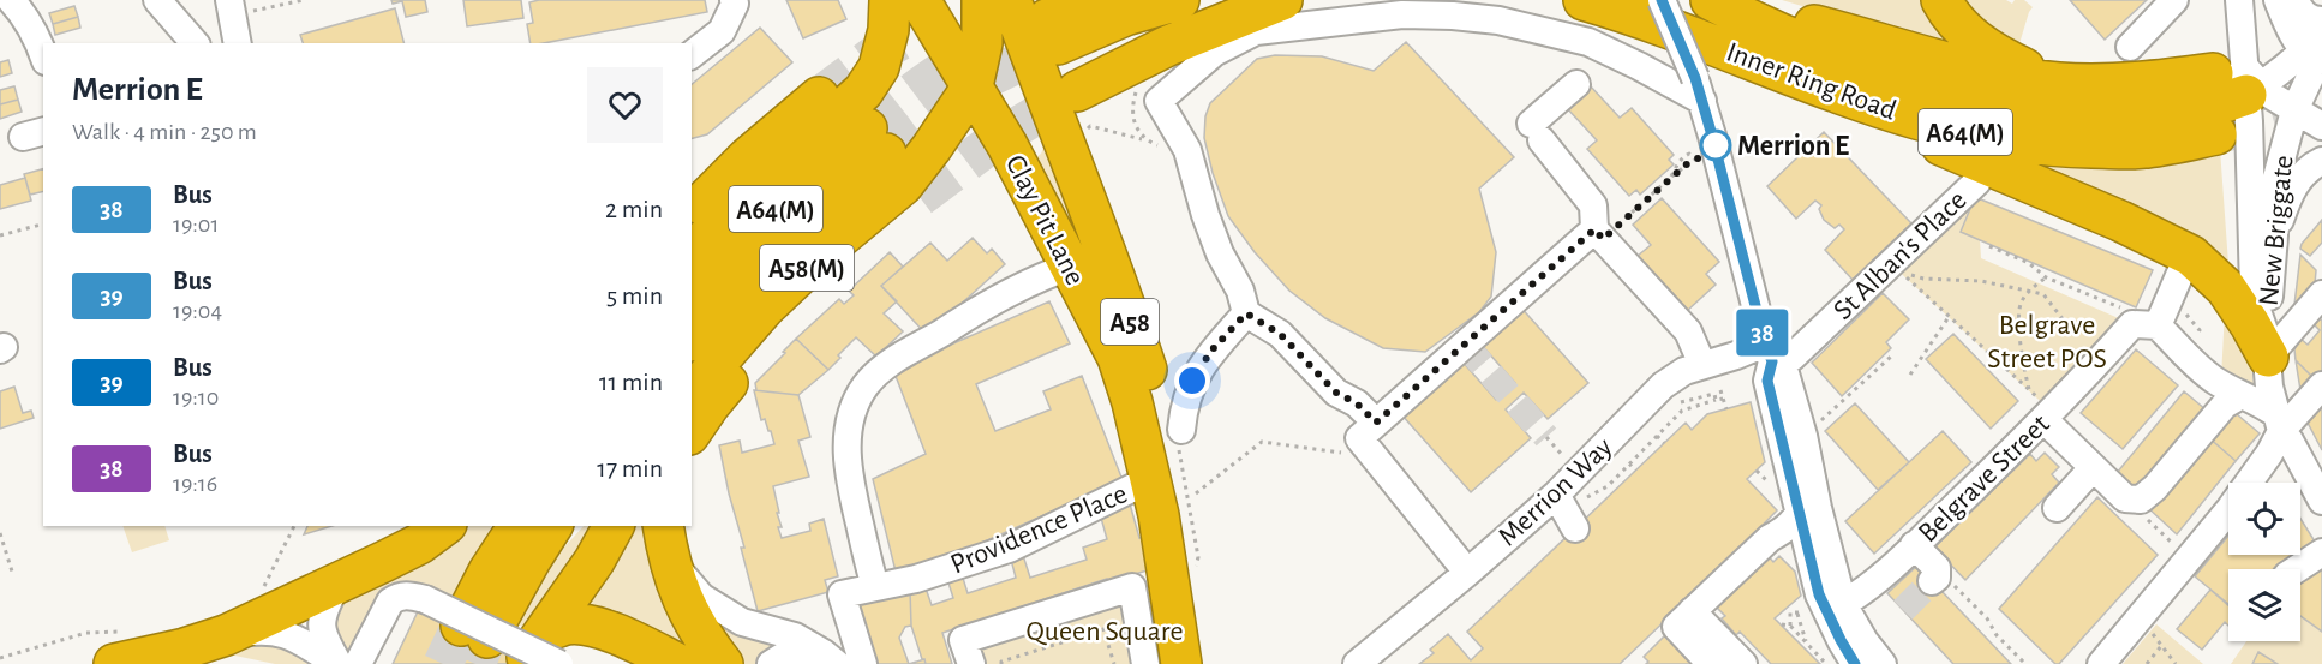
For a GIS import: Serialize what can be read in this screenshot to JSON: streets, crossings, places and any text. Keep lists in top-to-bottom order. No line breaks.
{"streets":{"highway":["Inner Ring Road","A64(M)","Clay Pit Lane","A58(M)","A58"],"street":["New Briggate","St Alban's Place","Belgrave Street","Merrion Way","Providence Place"]},"crossings":[["Inner Ring Road","A64(M)"],["Inner Ring Road","New Briggate"],["A64(M)","New Briggate"],["Clay Pit Lane","A58(M)"],["Clay Pit Lane","Providence Place"],["St Alban's Place","Merrion Way"]],"parks":["Belgrave Street POS","Queen Square"],"places":["Merrion E"],"lines":["bus line 38"],"page":{"on_map":"38","heading":["Merrion E","Walk · 4 min · 250 m"],"list":[{"mark":"38","name":"Bus","note":"19:01","value":"2 min"},{"mark":"39","name":"Bus","note":"19:04","value":"5 min"},{"mark":"39","name":"Bus","note":"19:10","value":"11 min"},{"mark":"38","name":"Bus","note":"19:16","value":"17 min"}]}}
